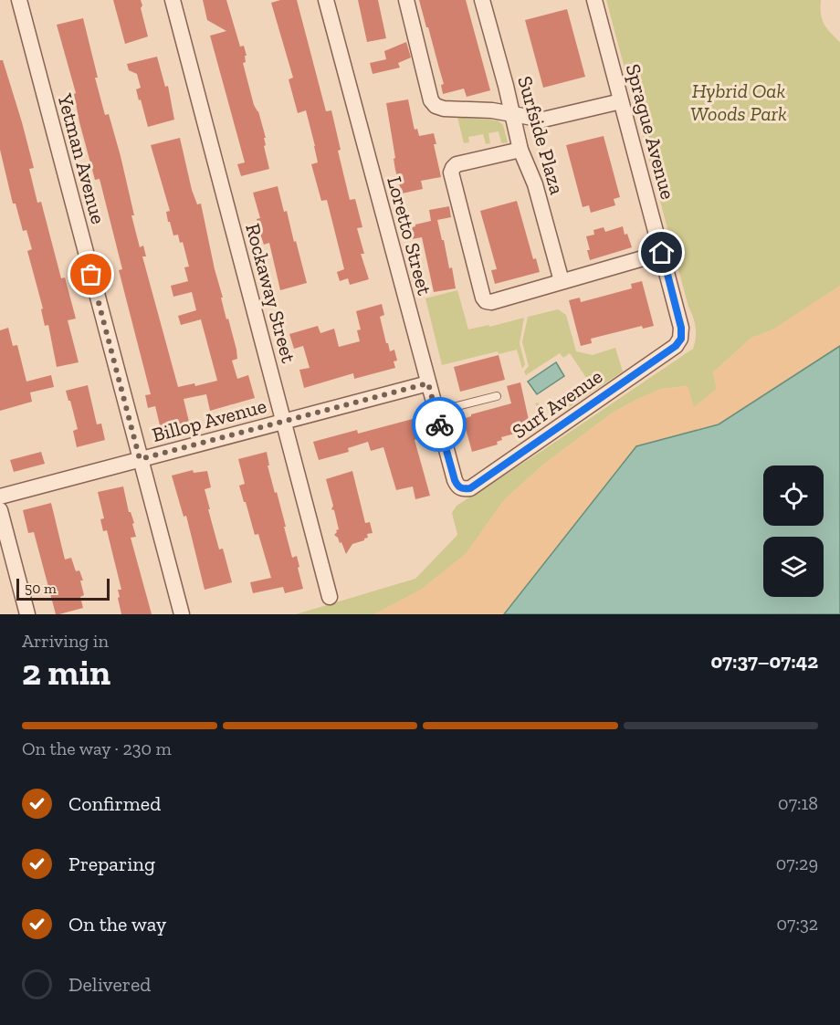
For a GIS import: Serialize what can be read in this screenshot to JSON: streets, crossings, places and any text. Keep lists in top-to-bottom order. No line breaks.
{"streets":{"street":["Sprague Avenue","Surfside Plaza","Yetman Avenue","Loretto Street","Rockaway Street","Surf Avenue","Billop Avenue"]},"crossings":[["Sprague Avenue","Surf Avenue"],["Yetman Avenue","Billop Avenue"],["Loretto Street","Surf Avenue"],["Loretto Street","Billop Avenue"],["Rockaway Street","Billop Avenue"]],"parks":["Hybrid Oak Woods Park"],"scale_bar":"50 m","page":{"scale":"50 m","heading":["2 min","Arriving in","07:37–07:42"],"bar":"On the way · 230 m","list":[["Confirmed","07:18"],["Preparing","07:29"],["On the way","07:32"],"Delivered"]}}
